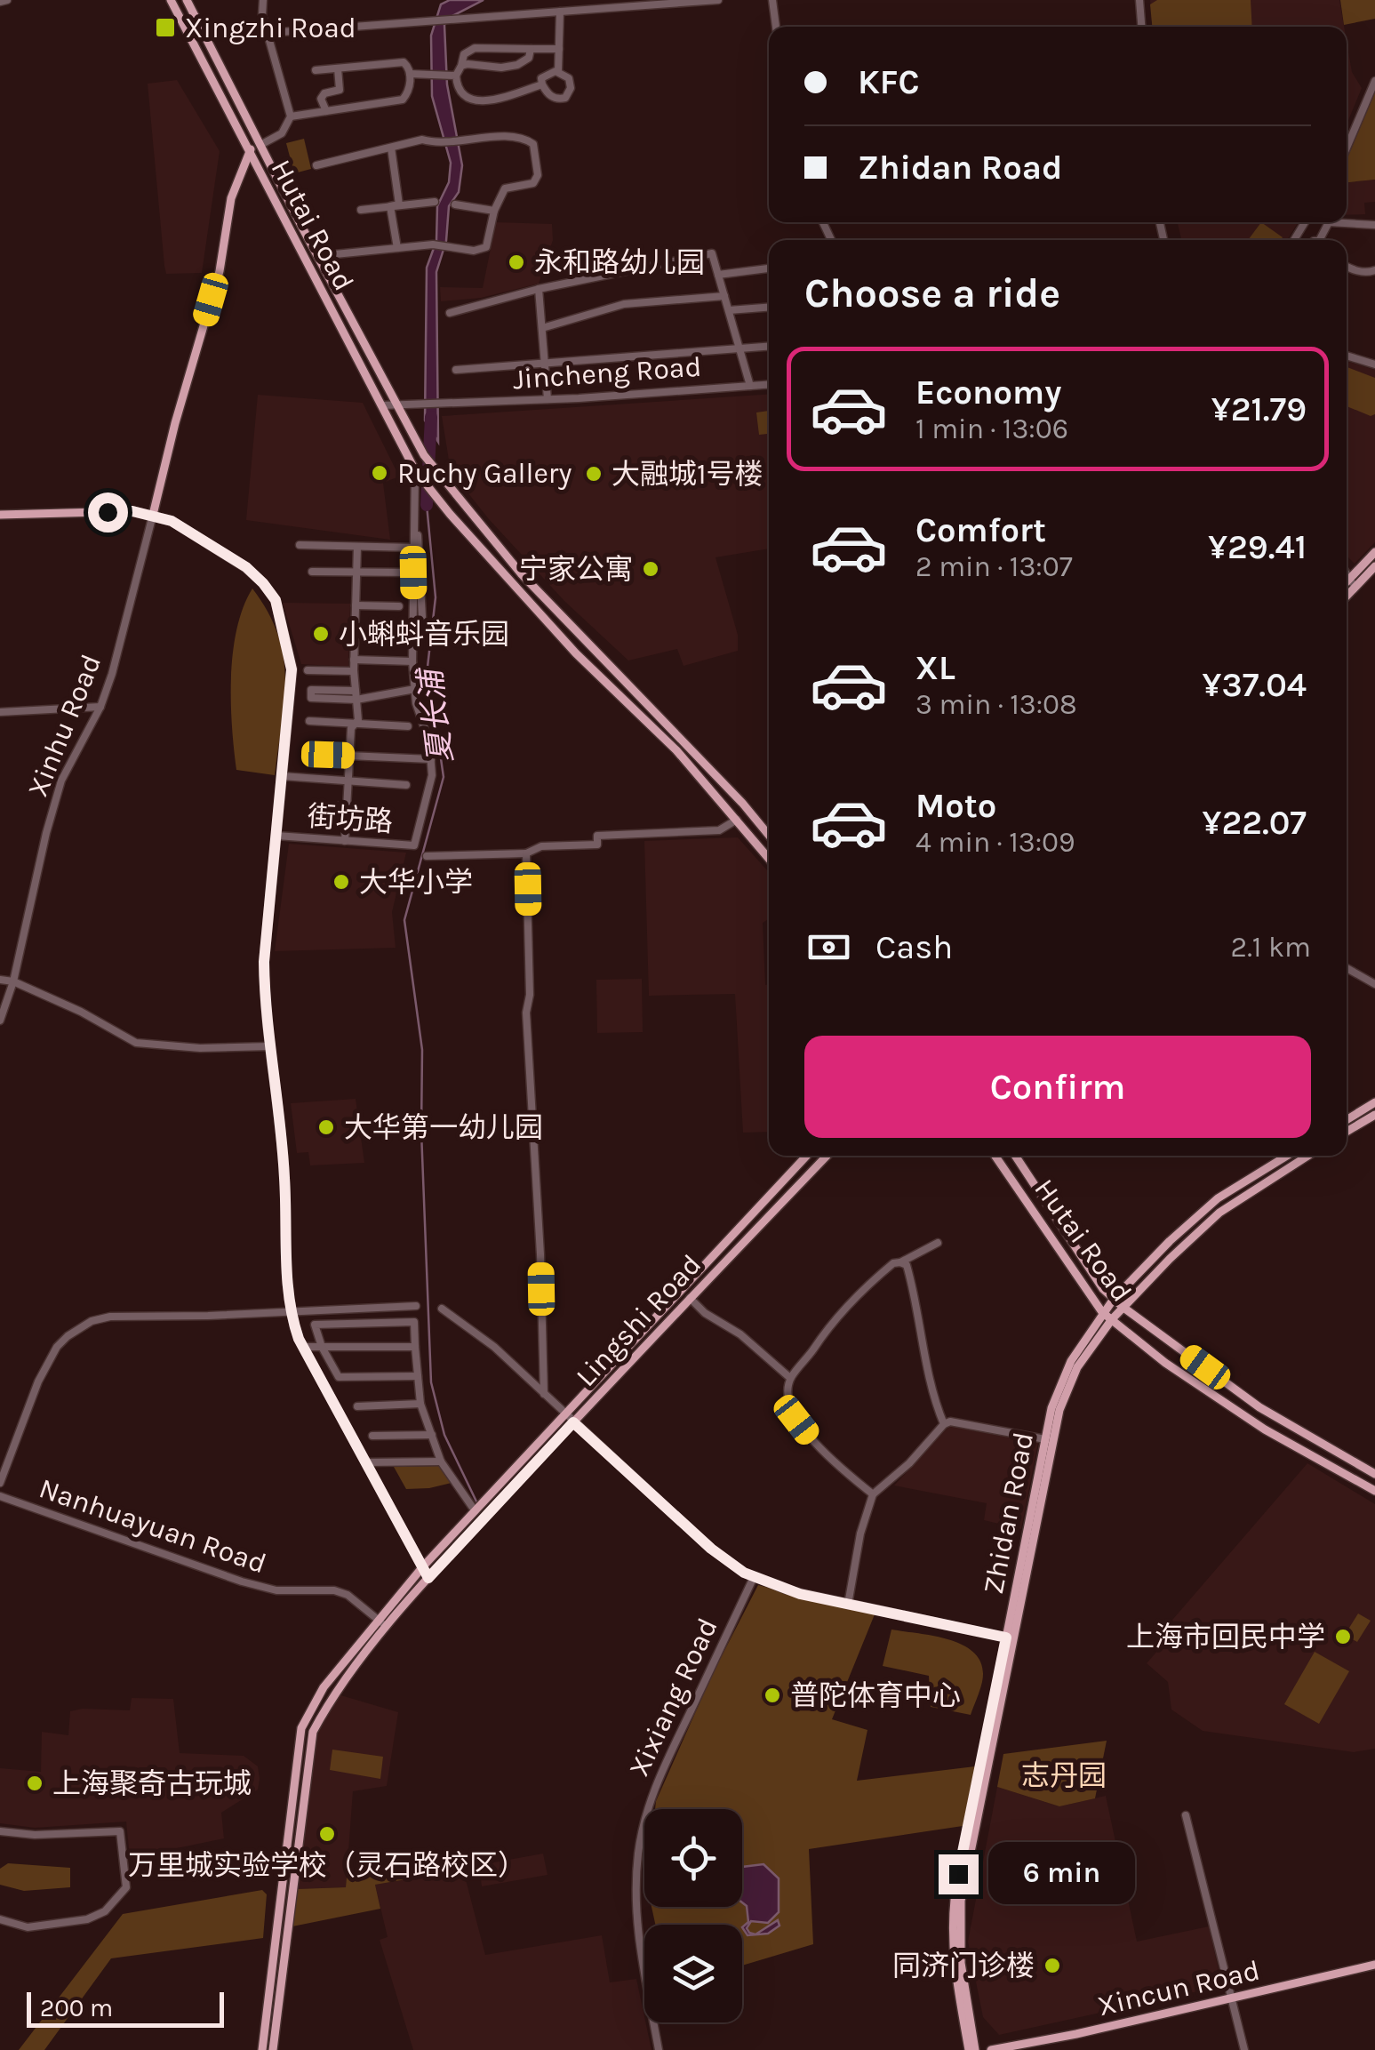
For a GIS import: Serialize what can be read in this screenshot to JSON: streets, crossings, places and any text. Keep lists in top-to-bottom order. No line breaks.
{"streets":{"main road":["Hutai Road","Xinhu Road","Lingshi Road","Zhidan Road","Xincun Road"],"street":["Jincheng Road","街坊路","Nanhuayuan Road","Xixiang Road"]},"crossings":[["Hutai Road","Jincheng Road"],["Hutai Road","Xinhu Road"],["Hutai Road","街坊路"],["Hutai Road","Zhidan Road"],["Lingshi Road","Nanhuayuan Road"]],"water":["夏长浦"],"parks":["志丹园"],"places":{"transit":["Xingzhi Road"],"other":["永和路幼儿园","Ruchy Gallery","大融城1号楼","宁家公寓","小蝌蚪音乐园","大华小学","大华第一幼儿园","上海市回民中学","普陀体育中心","上海聚奇古玩城","万里城实验学校（灵石路校区）","同济门诊楼"]},"scale_bar":"200 m","page":{"banner":["KFC","Zhidan Road"],"heading":"Choose a ride","list":[{"name":"Economy","note":"1 min · 13:06","value":"¥21.79"},{"name":"Comfort","note":"2 min · 13:07","value":"¥29.41"},{"name":"XL","note":"3 min · 13:08","value":"¥37.04"},{"name":"Moto","note":"4 min · 13:09","value":"¥22.07"}],"pay":["Cash","2.1 km"],"buttons":"Confirm","bubble":"6 min","scale":"200 m"}}
